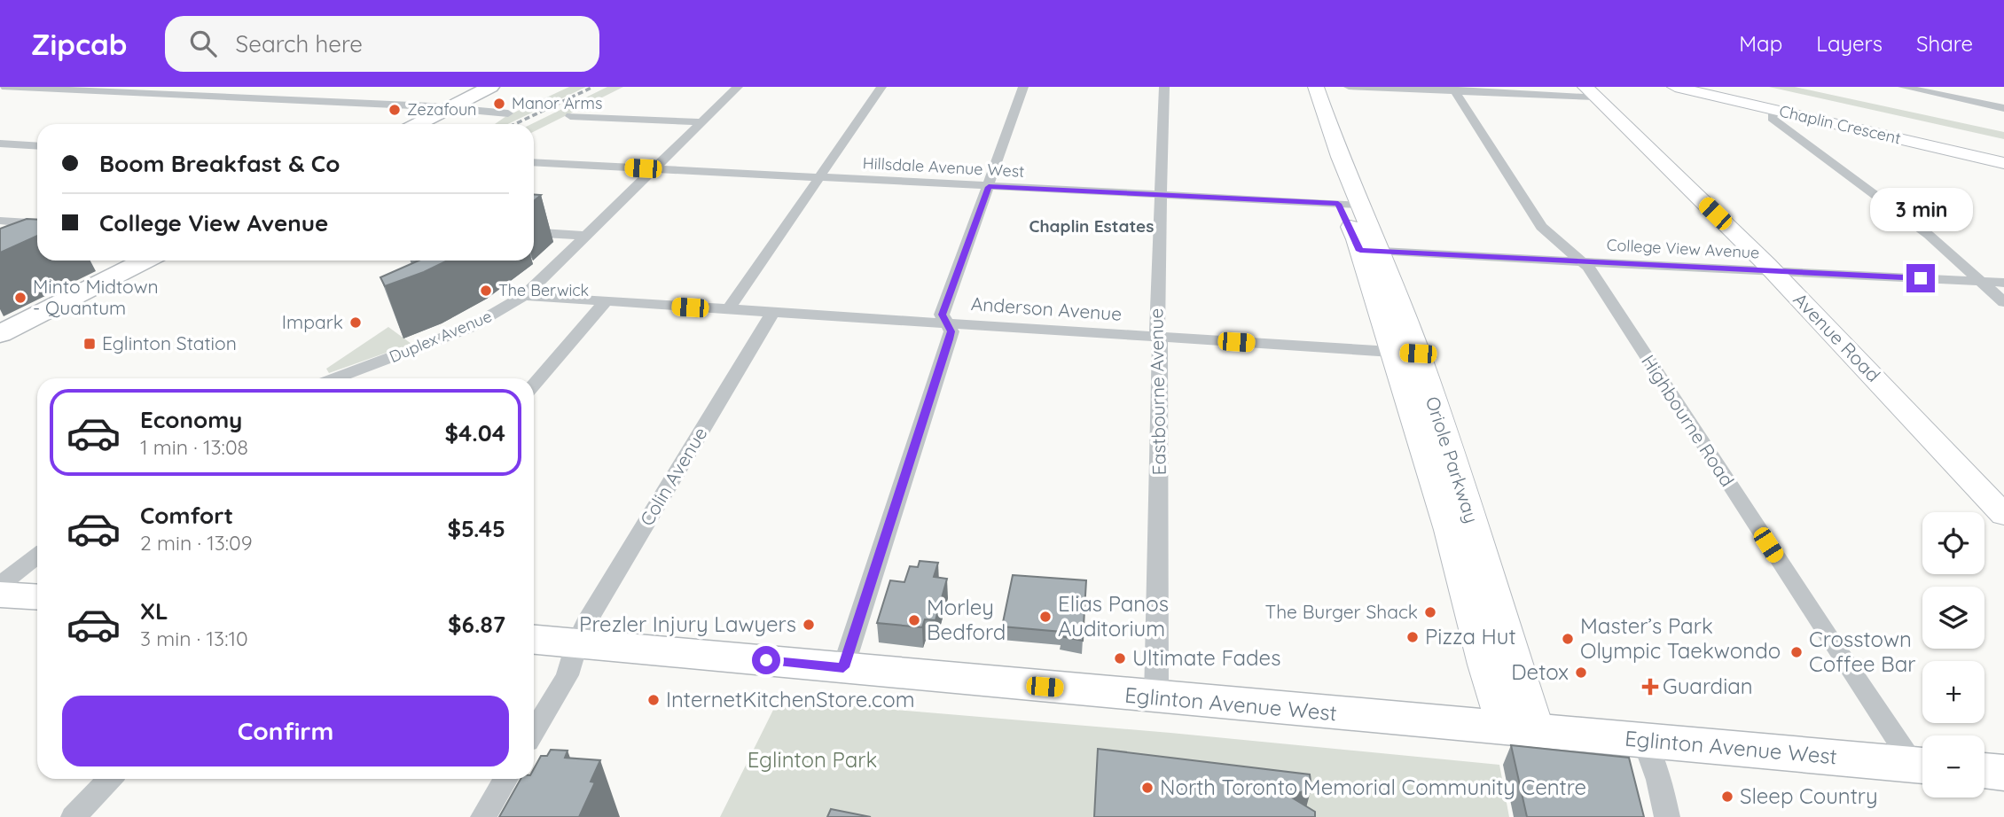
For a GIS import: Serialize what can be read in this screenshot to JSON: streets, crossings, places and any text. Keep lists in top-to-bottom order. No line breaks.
{"streets":{"main road":["Eglinton Avenue West"],"street":["Chaplin Crescent","Hillsdale Avenue West","College View Avenue","Anderson Avenue","Duplex Avenue","Avenue Road","Eastbourne Avenue","Highbourne Road","Oriole Parkway","Colin Avenue"]},"crossings":[["Hillsdale Avenue West","Duplex Avenue"],["Hillsdale Avenue West","Eastbourne Avenue"],["Hillsdale Avenue West","Oriole Parkway"],["College View Avenue","Avenue Road"],["College View Avenue","Highbourne Road"],["College View Avenue","Oriole Parkway"],["Anderson Avenue","Duplex Avenue"],["Anderson Avenue","Eastbourne Avenue"],["Anderson Avenue","Oriole Parkway"],["Anderson Avenue","Colin Avenue"],["Eastbourne Avenue","Eglinton Avenue West"],["Oriole Parkway","Eglinton Avenue West"],["Colin Avenue","Eglinton Avenue West"]],"districts":["Chaplin Estates"],"parks":["Eglinton Park"],"places":{"other":["Manor Arms","Zezafoun","The Berwick","Minto Midtown - Quantum","Impark","The Burger Shack","Elias Panos Auditorium","Morley Bedford","Prezler Injury Lawyers","Pizza Hut","Master’s Park Olympic Taekwondo","Crosstown Coffee Bar","Ultimate Fades","Detox","InternetKitchenStore.com","North Toronto Memorial Community Centre","Sleep Country"],"transit":["Eglinton Station"],"health":["Guardian"]},"page":{"header":"Zipcab","search":"Search here","nav":["Map","Layers","Share"],"banner":["Boom Breakfast & Co","College View Avenue"],"bubble":"3 min","list":[{"name":"Economy","note":"1 min · 13:08","value":"$4.04"},{"name":"Comfort","note":"2 min · 13:09","value":"$5.45"},{"name":"XL","note":"3 min · 13:10","value":"$6.87"}],"map_buttons":["+","−"],"buttons":"Confirm"}}
